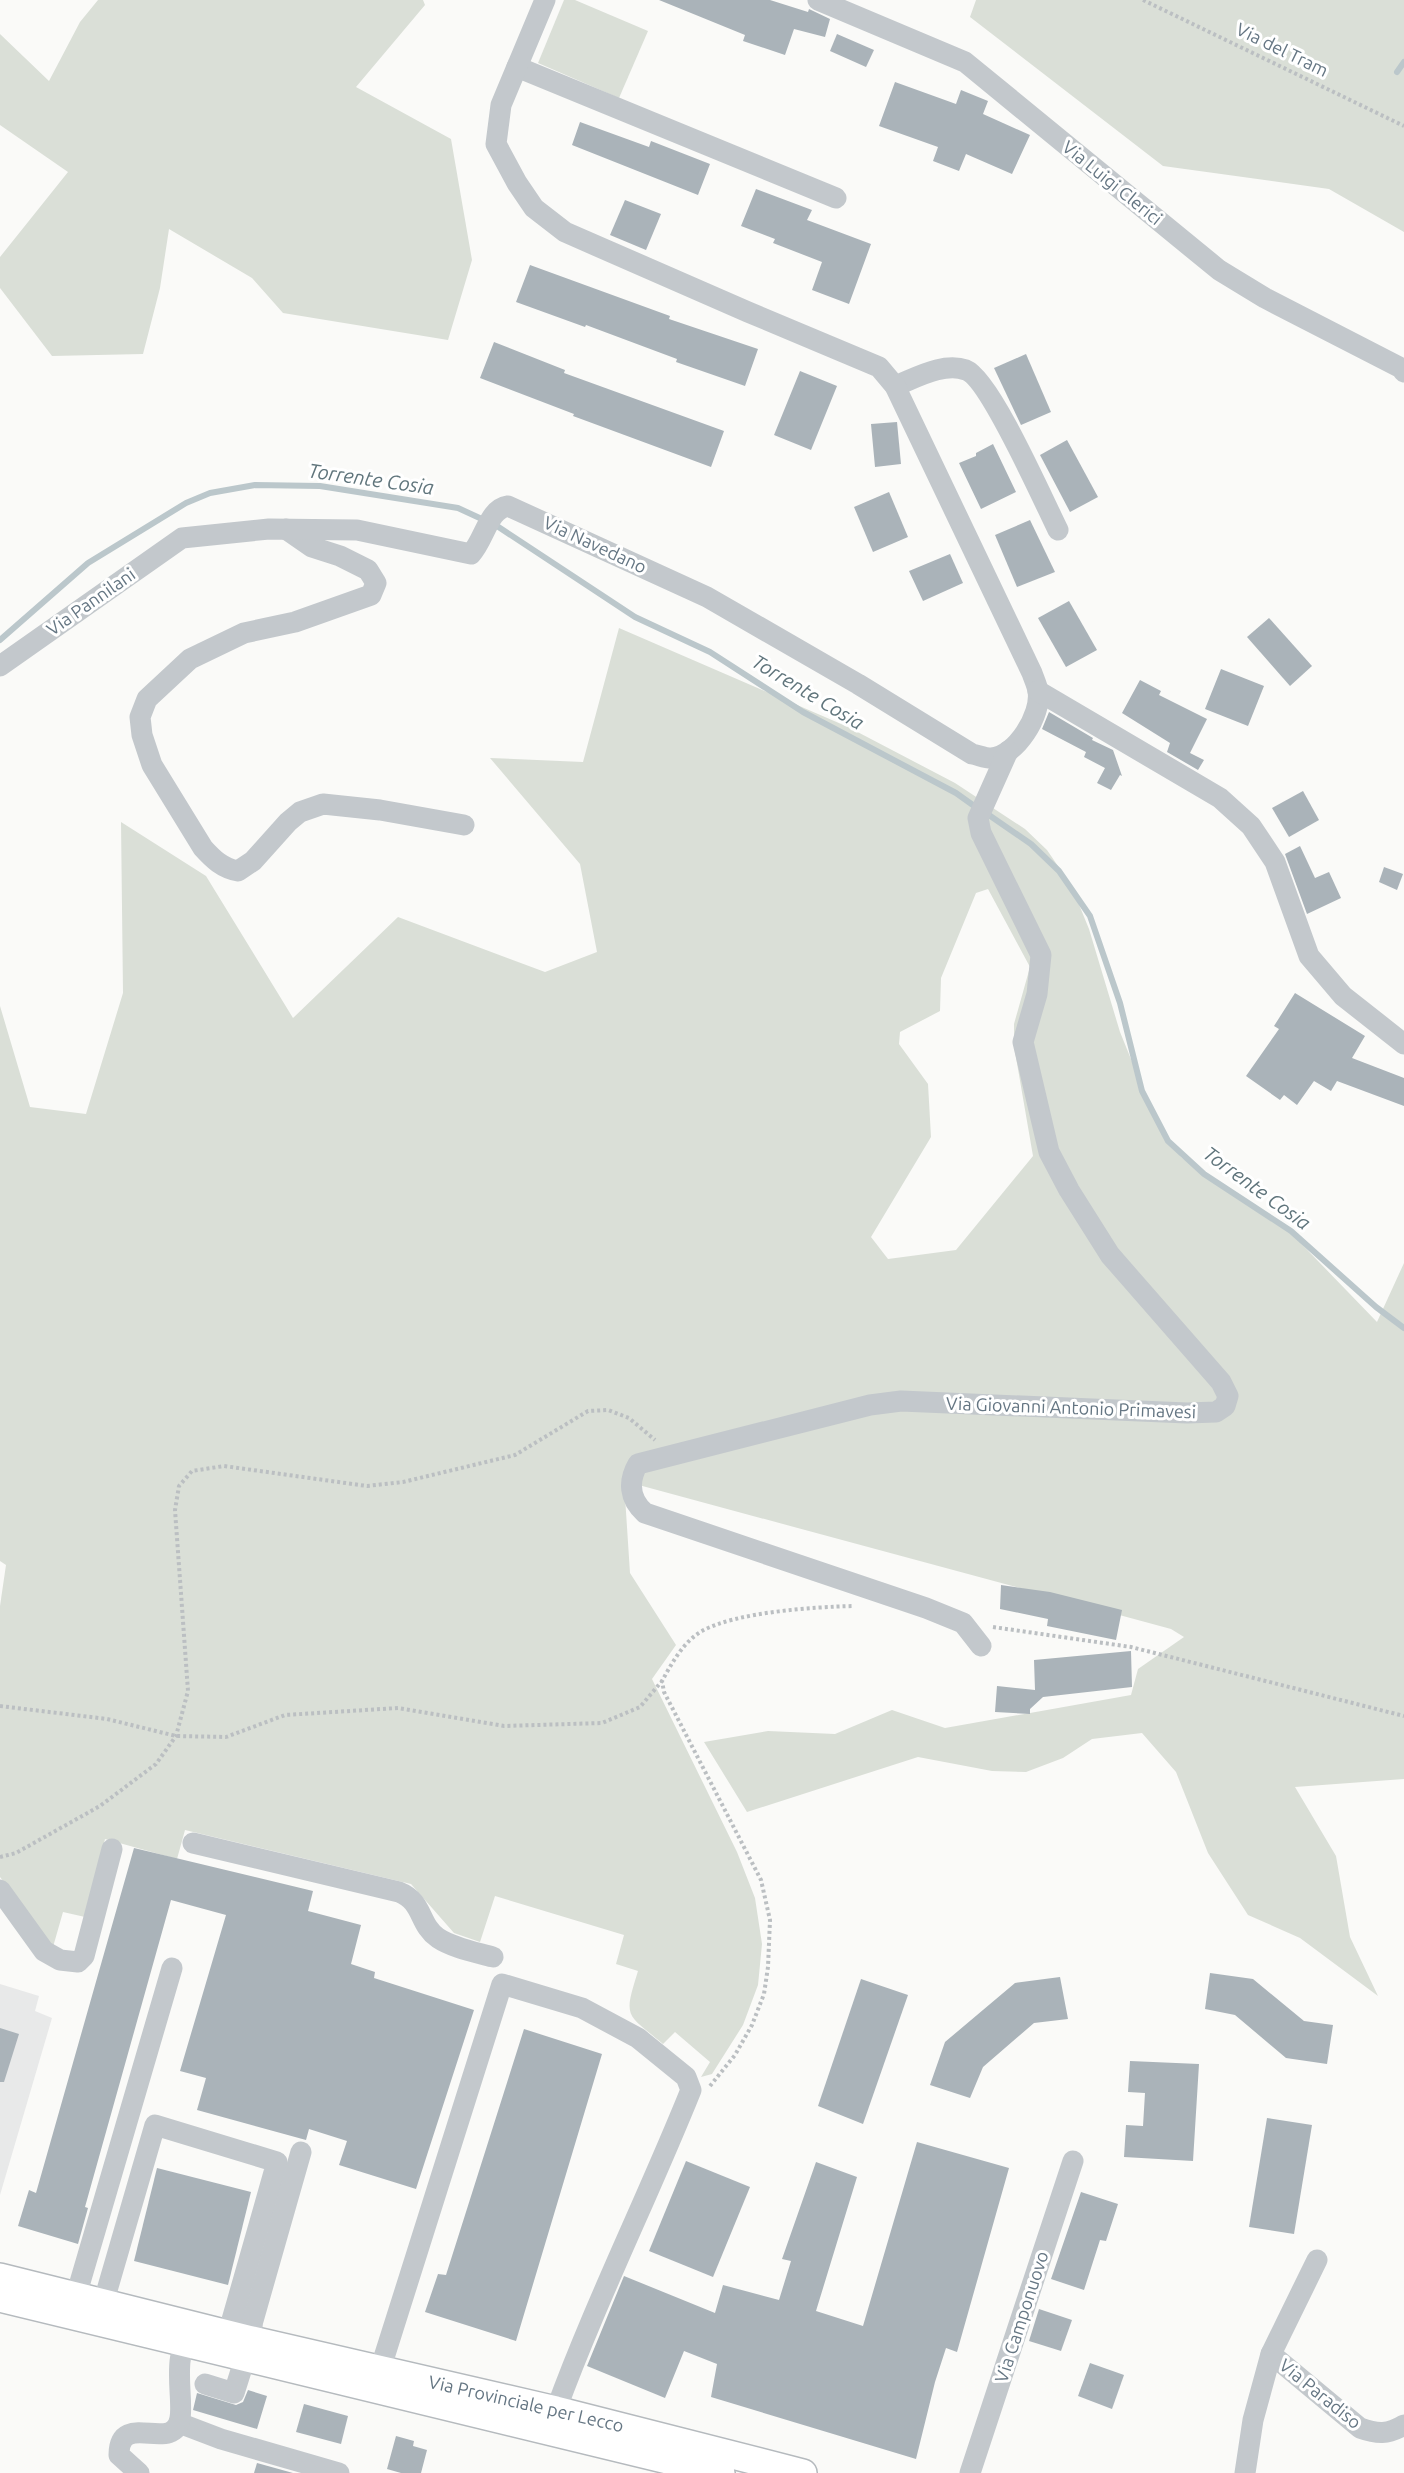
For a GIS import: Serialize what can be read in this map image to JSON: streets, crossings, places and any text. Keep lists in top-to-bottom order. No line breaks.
{"streets":{"main road":["Via Provinciale per Lecco"],"street":["Via Luigi Clerici","Via Navedano","Via Pannilani","Via Giovanni Antonio Primavesi","Via Camponuovo","Via Paradiso"],"path":["Via del Tram"]},"crossings":[["Via Navedano","Via Pannilani"],["Via Navedano","Via Giovanni Antonio Primavesi"]],"water":["Torrente Cosia"]}
